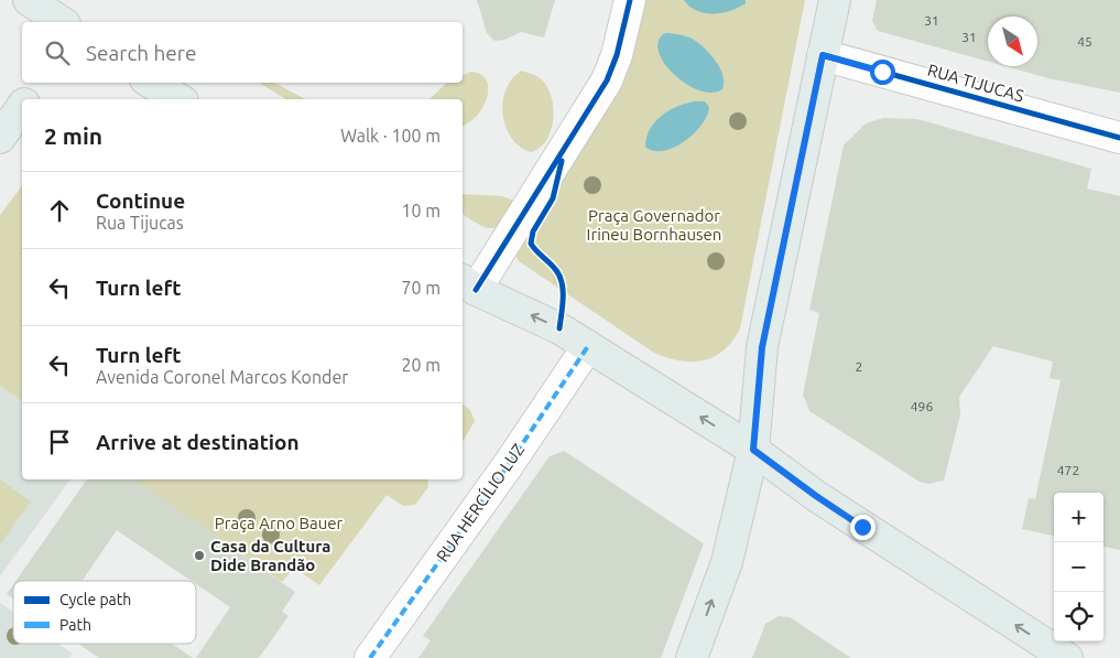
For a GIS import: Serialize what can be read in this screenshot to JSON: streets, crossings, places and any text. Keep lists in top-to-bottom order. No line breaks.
{"streets":{"street":["RUA TIJUCAS","RUA HERCÍLIO LUZ"]},"parks":["Praça Governador Irineu Bornhausen","Praça Arno Bauer"],"places":["Casa da Cultura Dide Brandão"],"house_numbers":["31","31","45","2","496","472"],"legend":["Cycle path","Path"],"north":"bottom right","page":{"search":"Search here","heading":["2 min","Walk · 100 m"],"list":[["Continue","Rua Tijucas","10 m"],["Turn left","70 m"],["Turn left","Avenida Coronel Marcos Konder","20 m"],"Arrive at destination"],"map_buttons":["+","−"]}}
